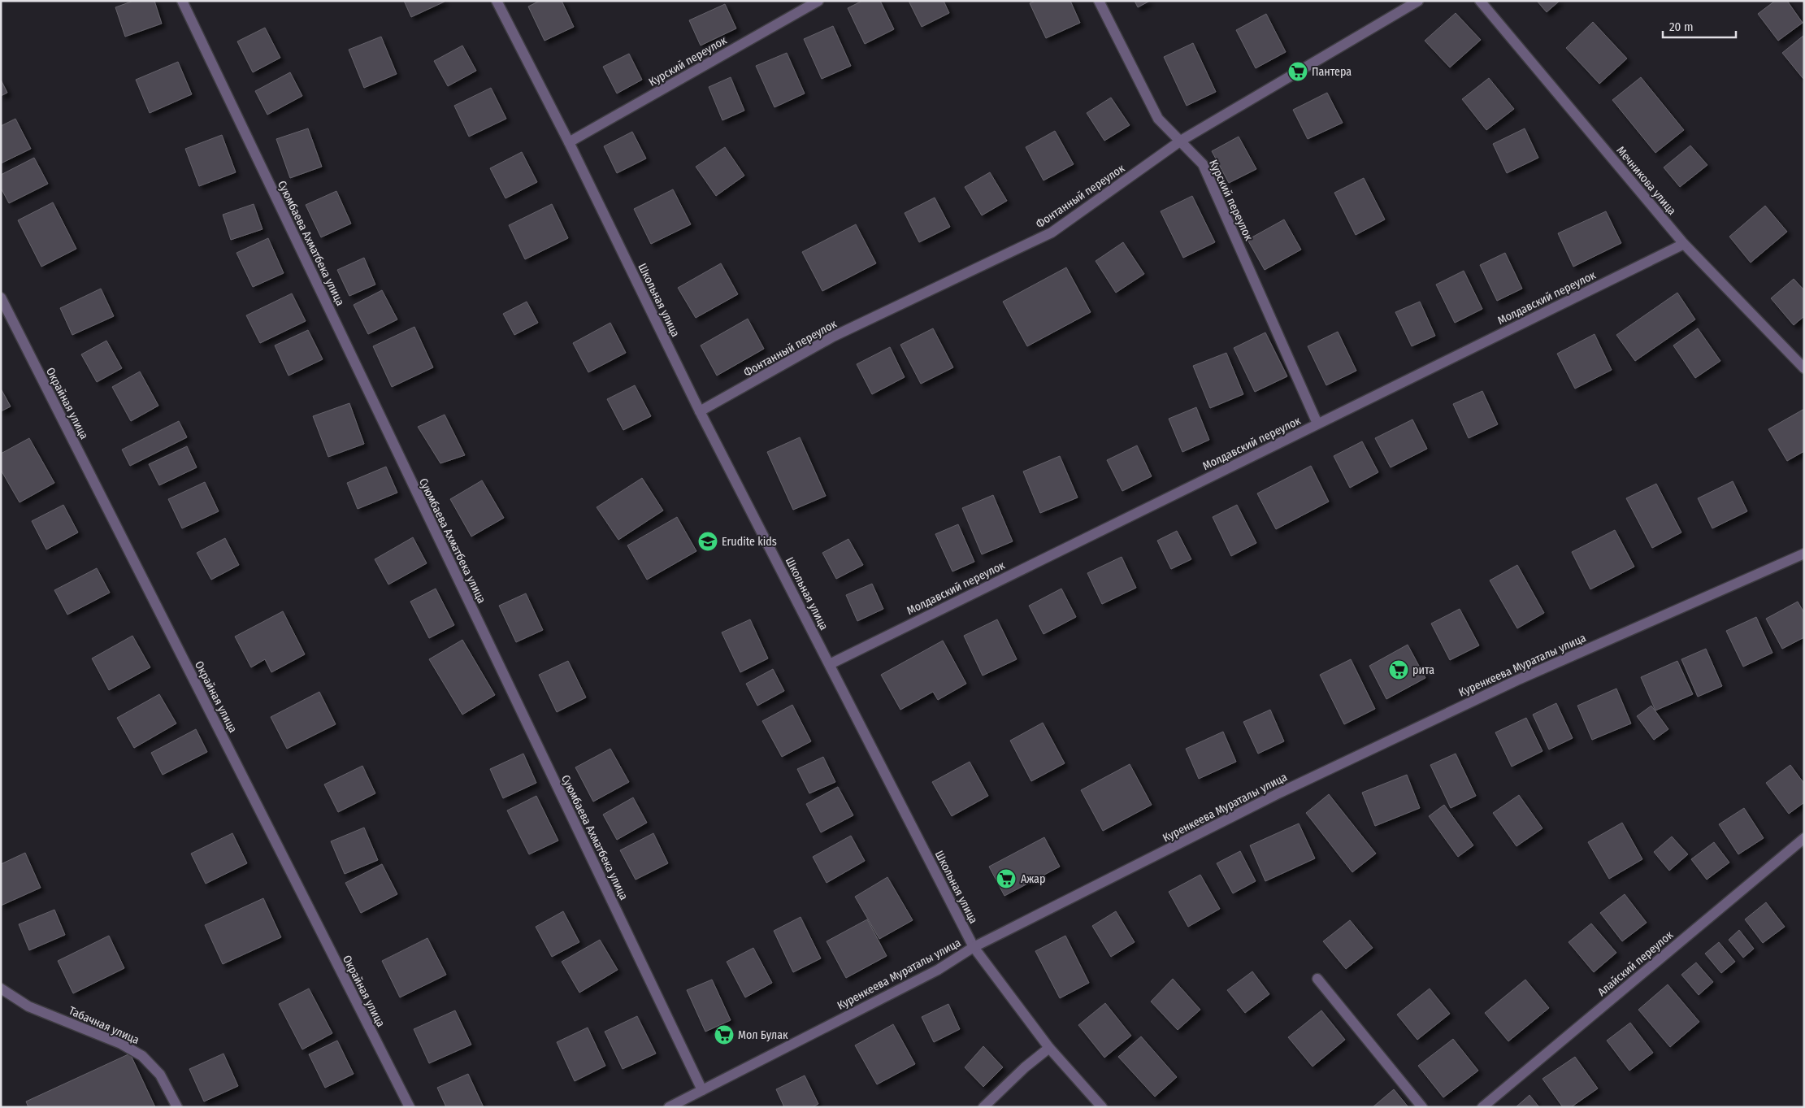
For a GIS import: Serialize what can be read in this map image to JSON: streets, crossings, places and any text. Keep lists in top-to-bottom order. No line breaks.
{"streets":{"street":["Курский переулок","Мечникова улица","Фонтанный переулок","Суюмбаева Ахматбека улица","Молдавский переулок","Школьная улица","Окрайная улица","Куренкеева Мураталы улица","Алайский переулок","Табачная улица"]},"crossings":[["Курский переулок","Фонтанный переулок"],["Курский переулок","Молдавский переулок"],["Курский переулок","Школьная улица"],["Мечникова улица","Молдавский переулок"],["Фонтанный переулок","Школьная улица"],["Суюмбаева Ахматбека улица","Куренкеева Мураталы улица"],["Молдавский переулок","Школьная улица"],["Школьная улица","Куренкеева Мураталы улица"]],"places":{"supermarket":["Пантера","рита","Ажар","Мол Булак"],"school or university":["Erudite kids"]},"scale_bar":"20 m"}
